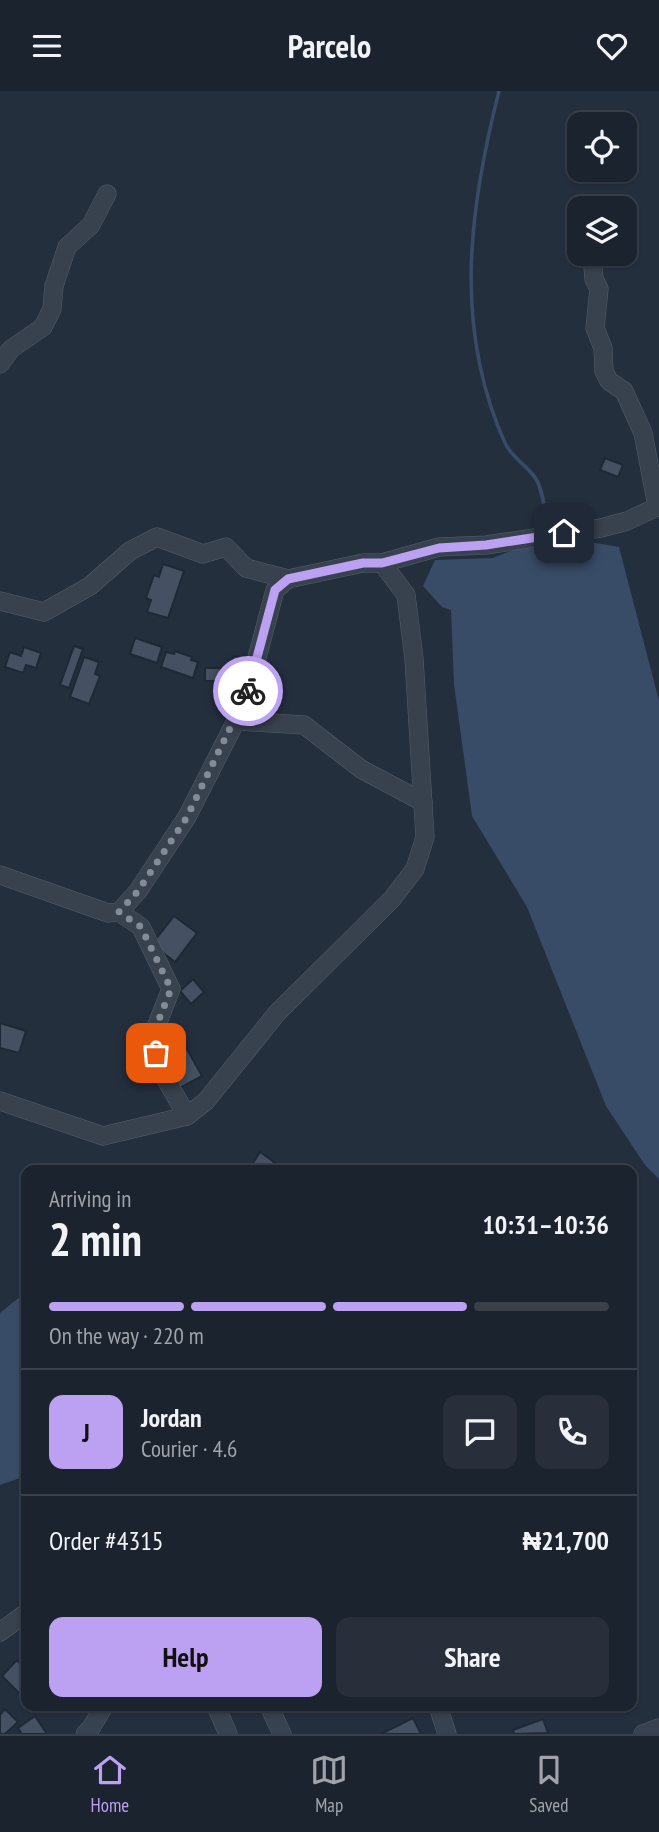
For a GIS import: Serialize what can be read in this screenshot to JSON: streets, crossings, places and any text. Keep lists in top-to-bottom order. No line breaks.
{"page":{"header":"Parcelo","heading":["2 min","Arriving in","10:31–10:36"],"panel":["Jordan","Courier · 4.6","Order #4315","₦21,700"],"bar":"On the way · 220 m","round":"J","buttons":["Help","Share"],"tabs":["Home","Map","Saved"]}}
